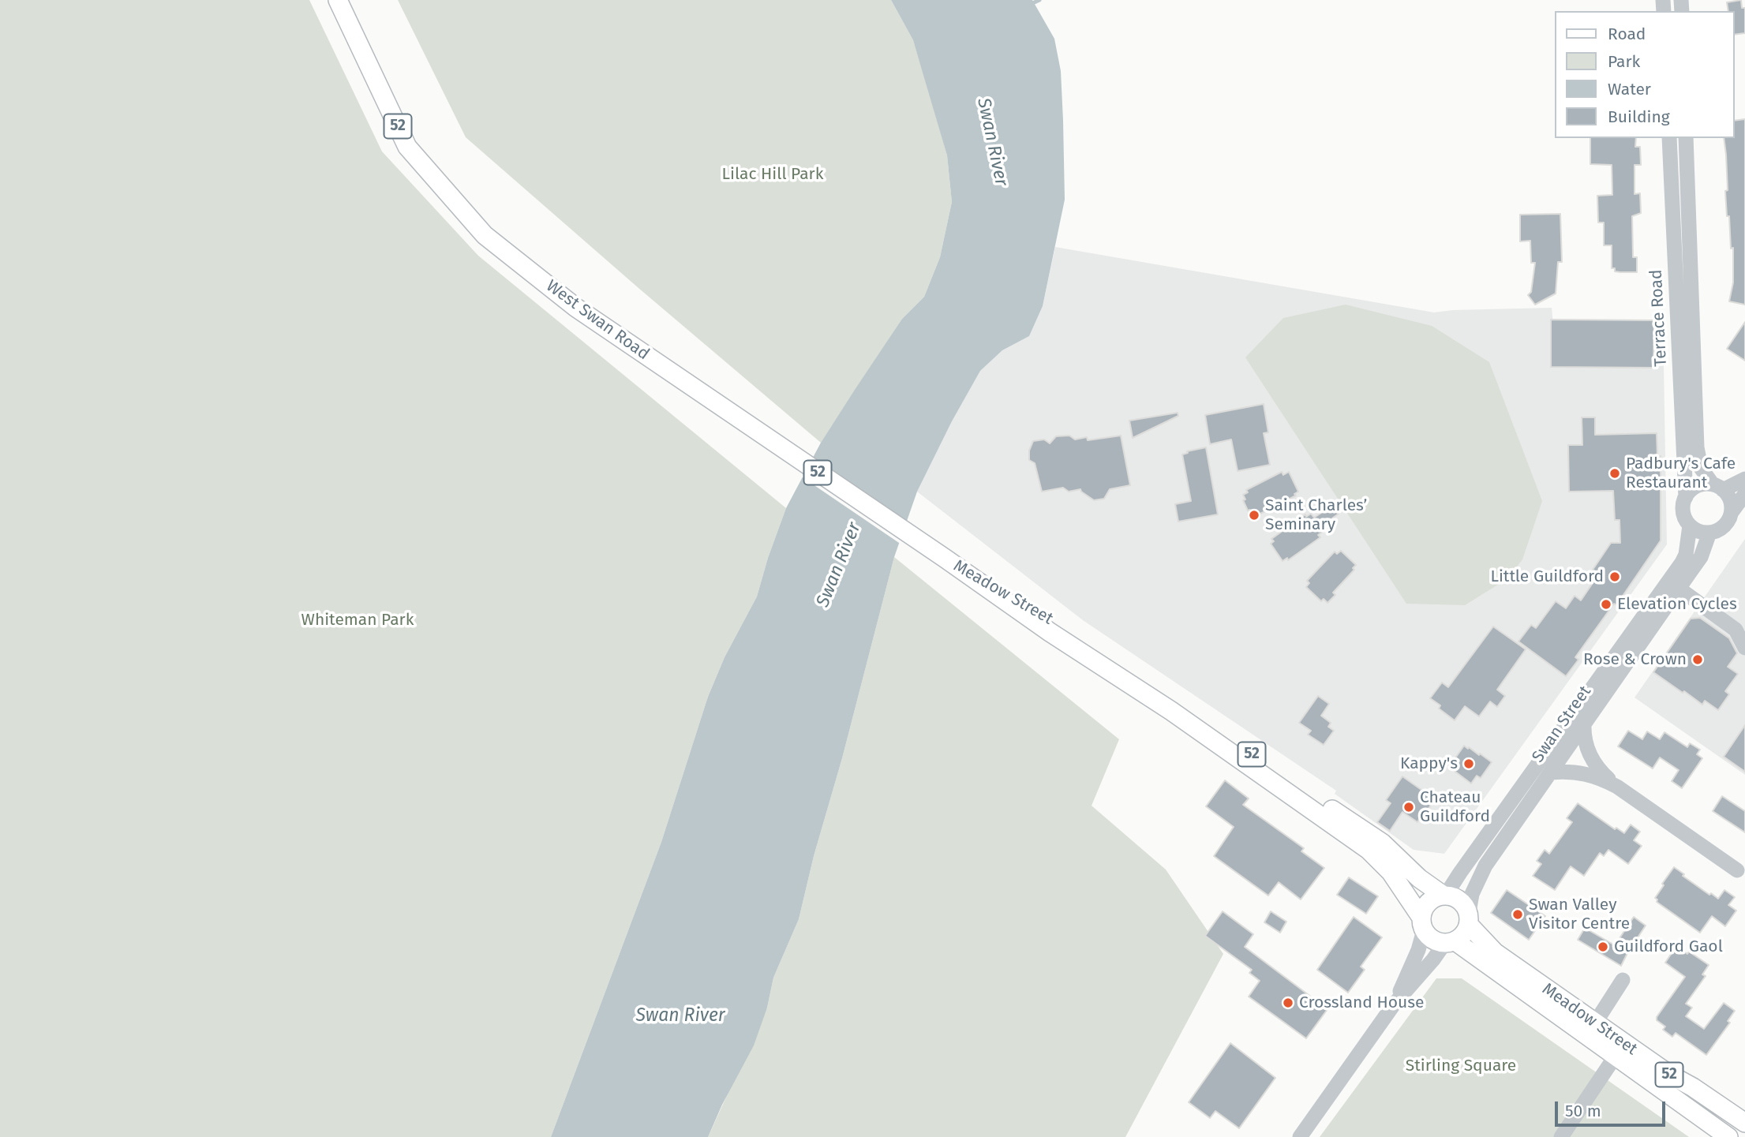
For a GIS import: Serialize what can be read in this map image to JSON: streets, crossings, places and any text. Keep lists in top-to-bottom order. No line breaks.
{"streets":{"main road":["52","West Swan Road","Meadow Street"],"street":["Terrace Road","Swan Street"]},"crossings":[["52","Meadow Street"],["52","Swan Street"],["Terrace Road","Swan Street"],["West Swan Road","Meadow Street"],["Meadow Street","Swan Street"]],"water":["Swan River"],"parks":["Lilac Hill Park","Whiteman Park","Stirling Square"],"places":["Padbury's Cafe Restaurant","Saint Charles’ Seminary","Little Guildford","Elevation Cycles","Rose & Crown","Kappy's","Chateau Guildford","Swan Valley Visitor Centre","Guildford Gaol","Crossland House"],"legend":["Road","Park","Water","Building"],"scale_bar":"50 m"}
